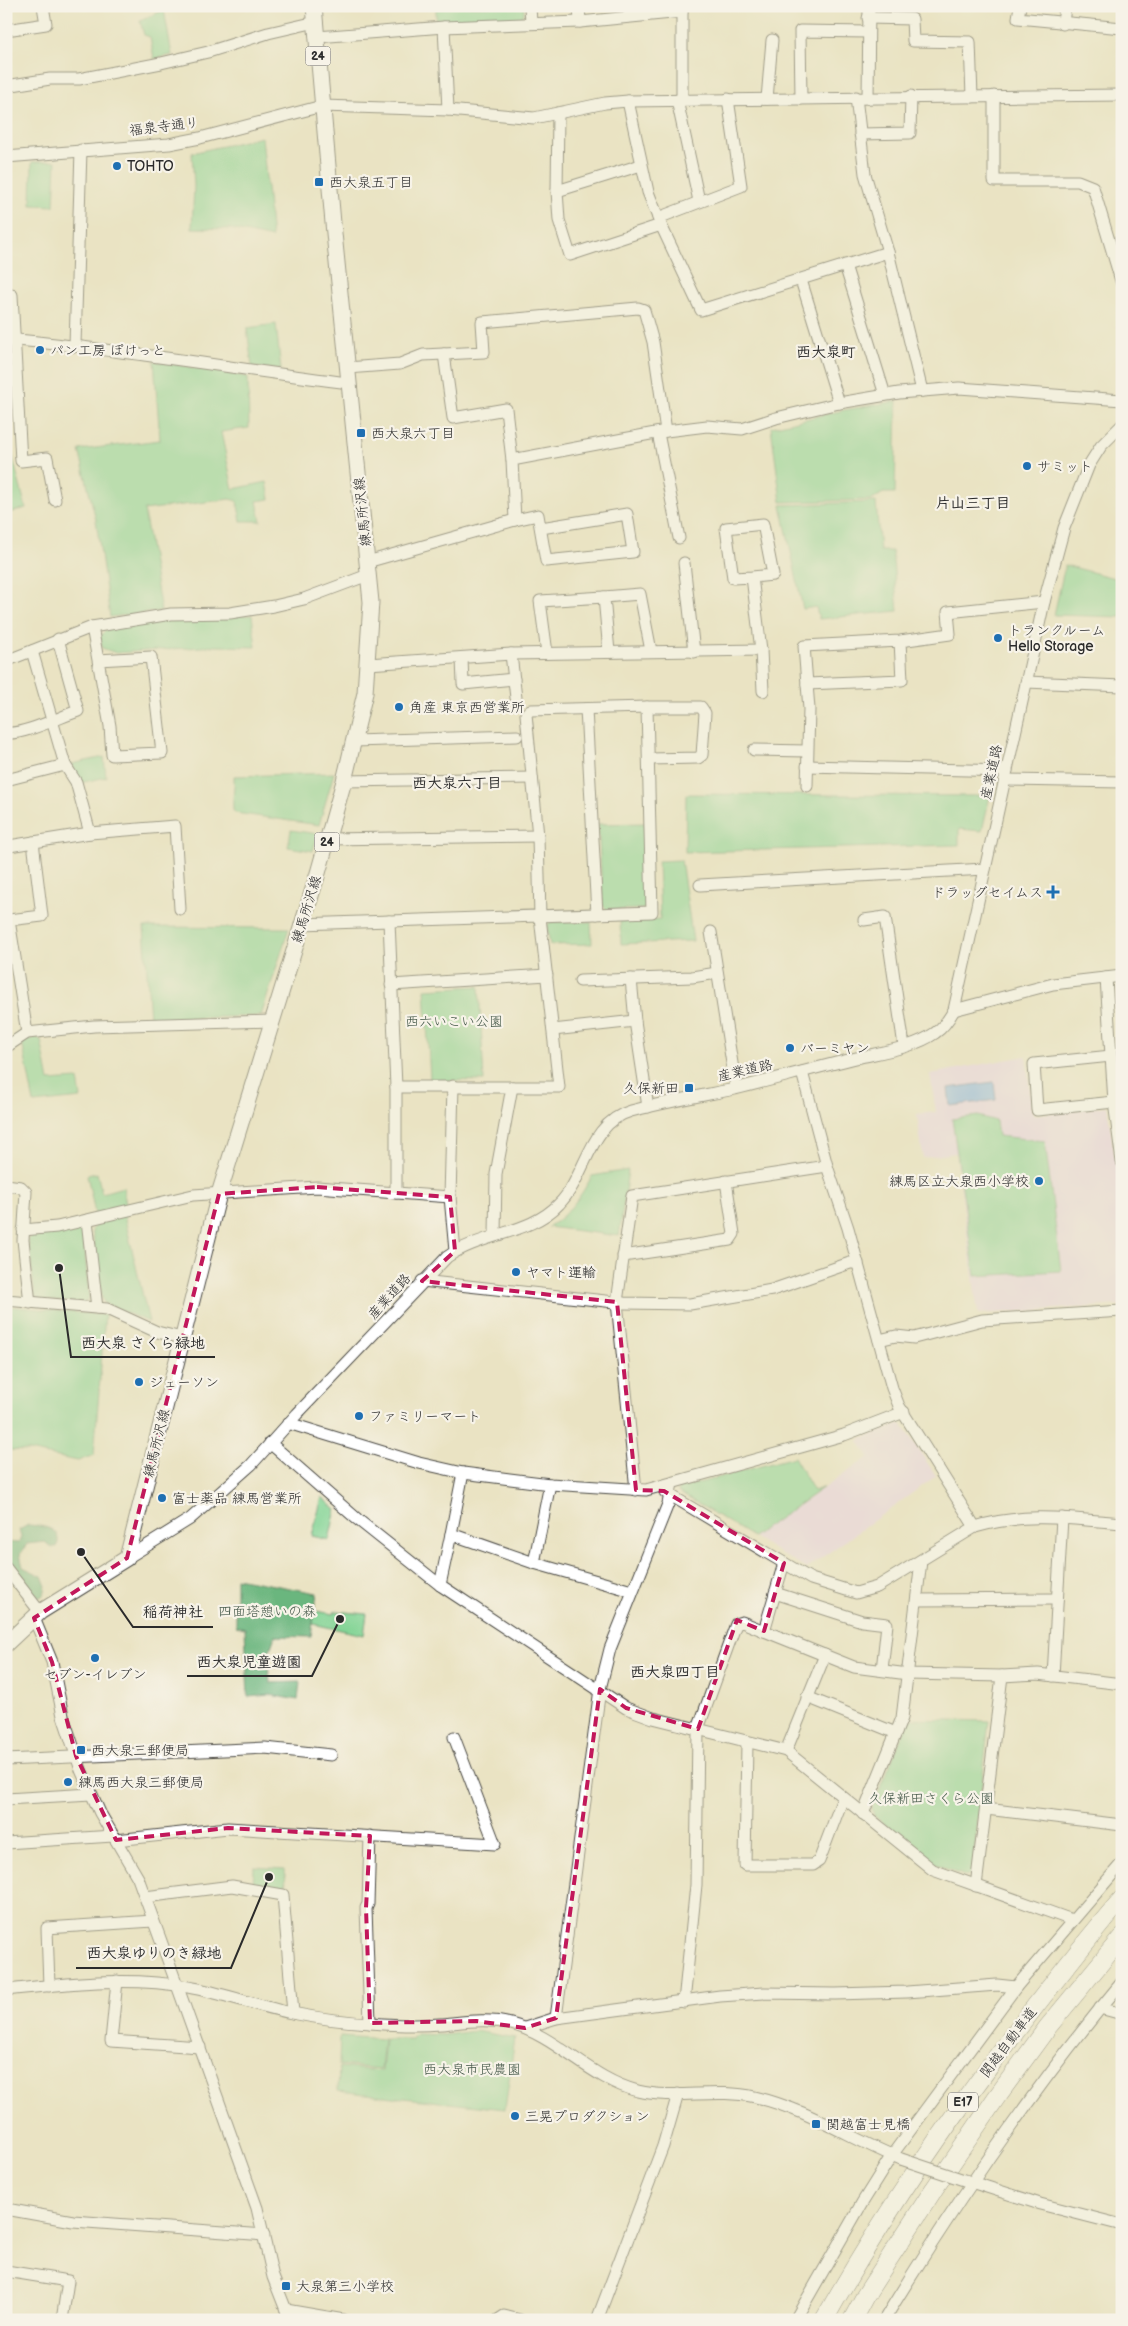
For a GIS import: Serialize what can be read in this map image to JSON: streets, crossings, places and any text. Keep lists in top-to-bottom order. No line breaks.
{"streets":{"highway":["関越自動車道","E17"],"main road":["24","練馬所沢線"],"street":["福泉寺通り","産業道路"]},"crossings":[["福泉寺通り","練馬所沢線"],["練馬所沢線","産業道路"]],"districts":["西大泉町","片山三丁目","西大泉六丁目","西大泉四丁目"],"parks":["西六いこい公園","四面塔憩いの森","久保新田さくら公園","西大泉市民農園"],"places":{"other":["TOHTO","パン工房 ぽけっと","サミット","トランクルーム Hello Storage","角産 東京西営業所","バーミヤン","練馬区立大泉西小学校","西大泉 さくら緑地","ヤマト運輸","ジェーソン","ファミリーマート","富士薬品 練馬営業所","稲荷神社","西大泉児童遊園","セブン-イレブン","練馬西大泉三郵便局","西大泉ゆりのき緑地","三晃プロダクション"],"transit":["西大泉五丁目","西大泉六丁目","久保新田","西大泉三郵便局","関越富士見橋","大泉第三小学校"],"health":["ドラッグセイムス"]}}
